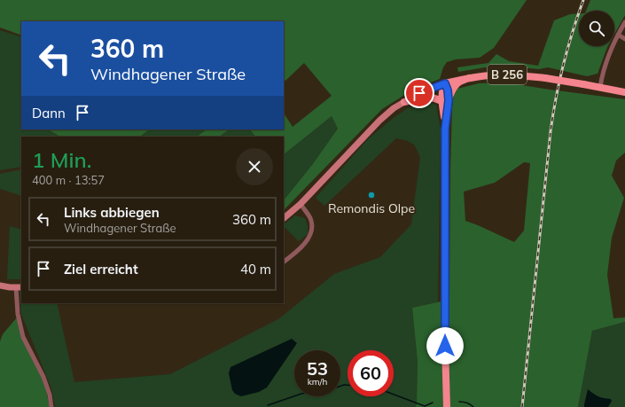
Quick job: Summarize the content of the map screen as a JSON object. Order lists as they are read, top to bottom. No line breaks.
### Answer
{"streets":{"main road":["B 256"]},"places":["Remondis Olpe"],"page":{"turn":["360 m","Windhagener Straße"],"then":"Dann","heading":["1 Min.","400 m · 13:57"],"list":[{"name":"Links abbiegen","note":"Windhagener Straße","value":"360 m"},{"name":"Ziel erreicht","value":"40 m"}],"speed":"53 km/h","limit":"60"}}
